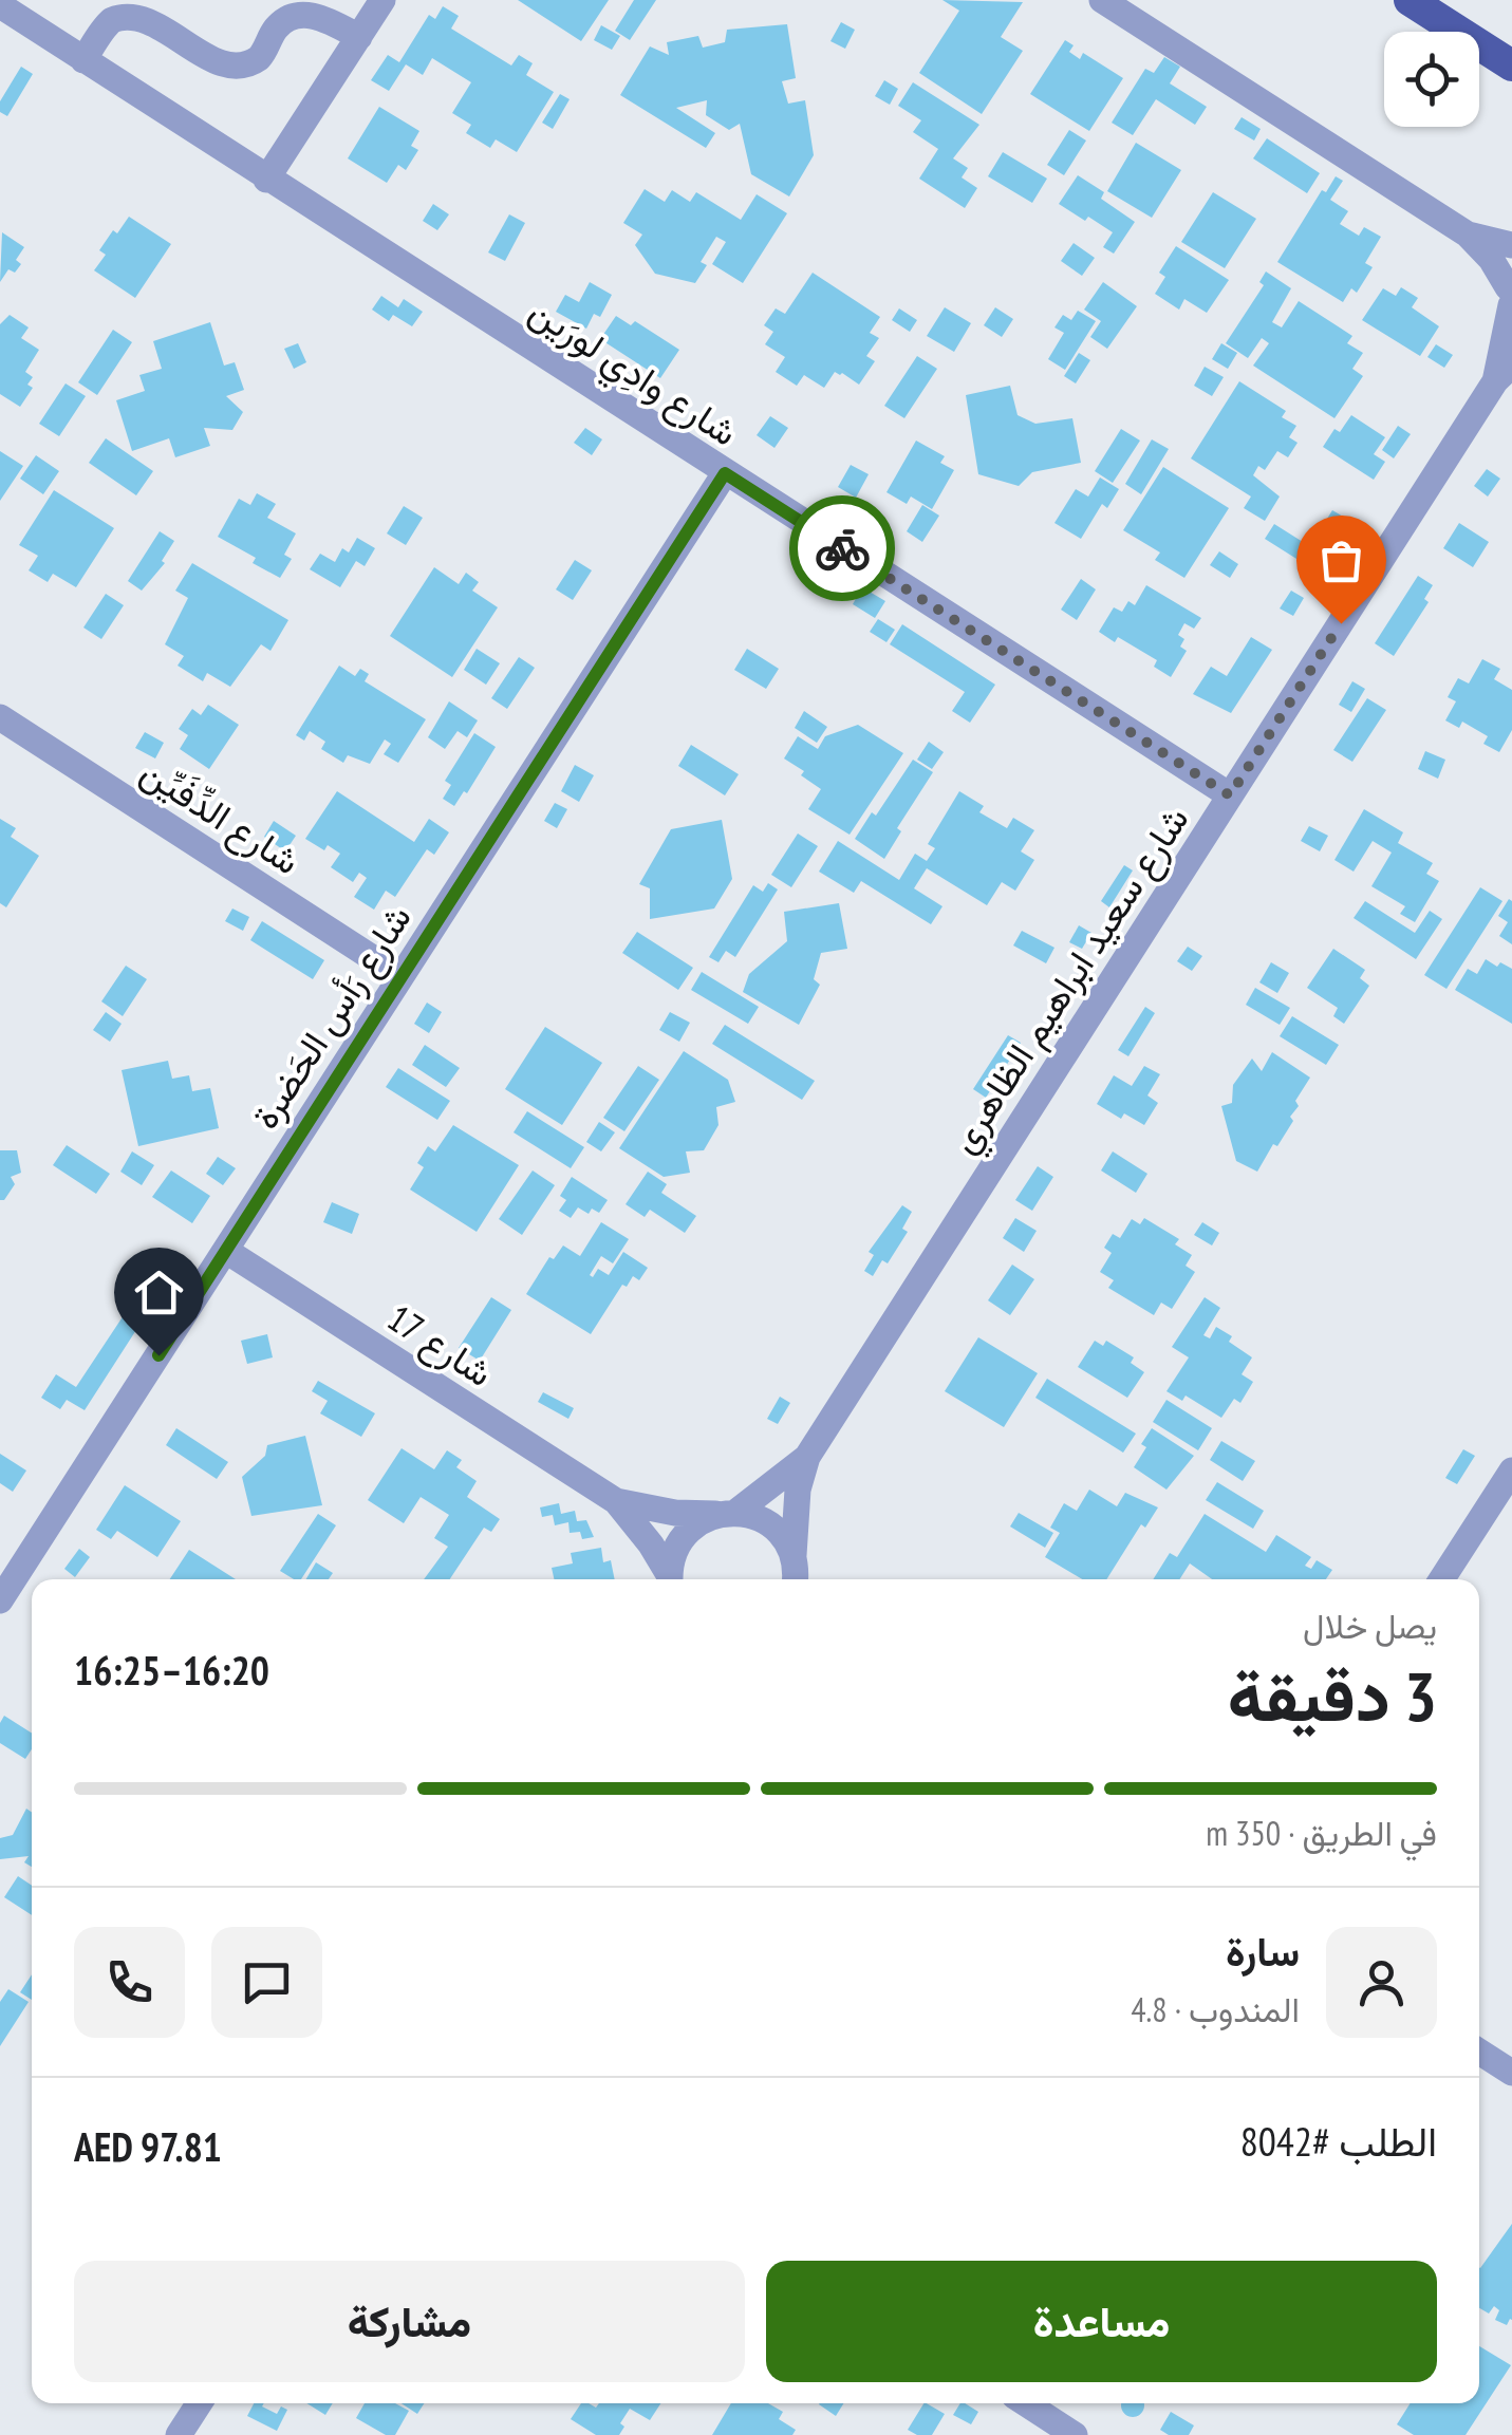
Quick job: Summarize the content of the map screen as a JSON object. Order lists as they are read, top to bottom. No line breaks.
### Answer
{"streets":{"street":["شارع وادِي لورَين","شارع الدِّفَيِّن","شارع سعيد ابراهيم الظاهري","شارع رَأس الحَضرة","شارع 17"]},"crossings":[["شارع وادِي لورَين","شارع سعيد ابراهيم الظاهري"],["شارع وادِي لورَين","شارع رَأس الحَضرة"],["شارع الدِّفَيِّن","شارع رَأس الحَضرة"],["شارع سعيد ابراهيم الظاهري","شارع 17"],["شارع رَأس الحَضرة","شارع 17"]],"page":{"heading":["3 دقيقة","يصل خلال","16:20–16:25"],"panel":["سارة","المندوب · 4.8","الطلب #8042","AED 97.81"],"bar":"في الطريق · 350 m","buttons":["مساعدة","مشاركة"]}}
